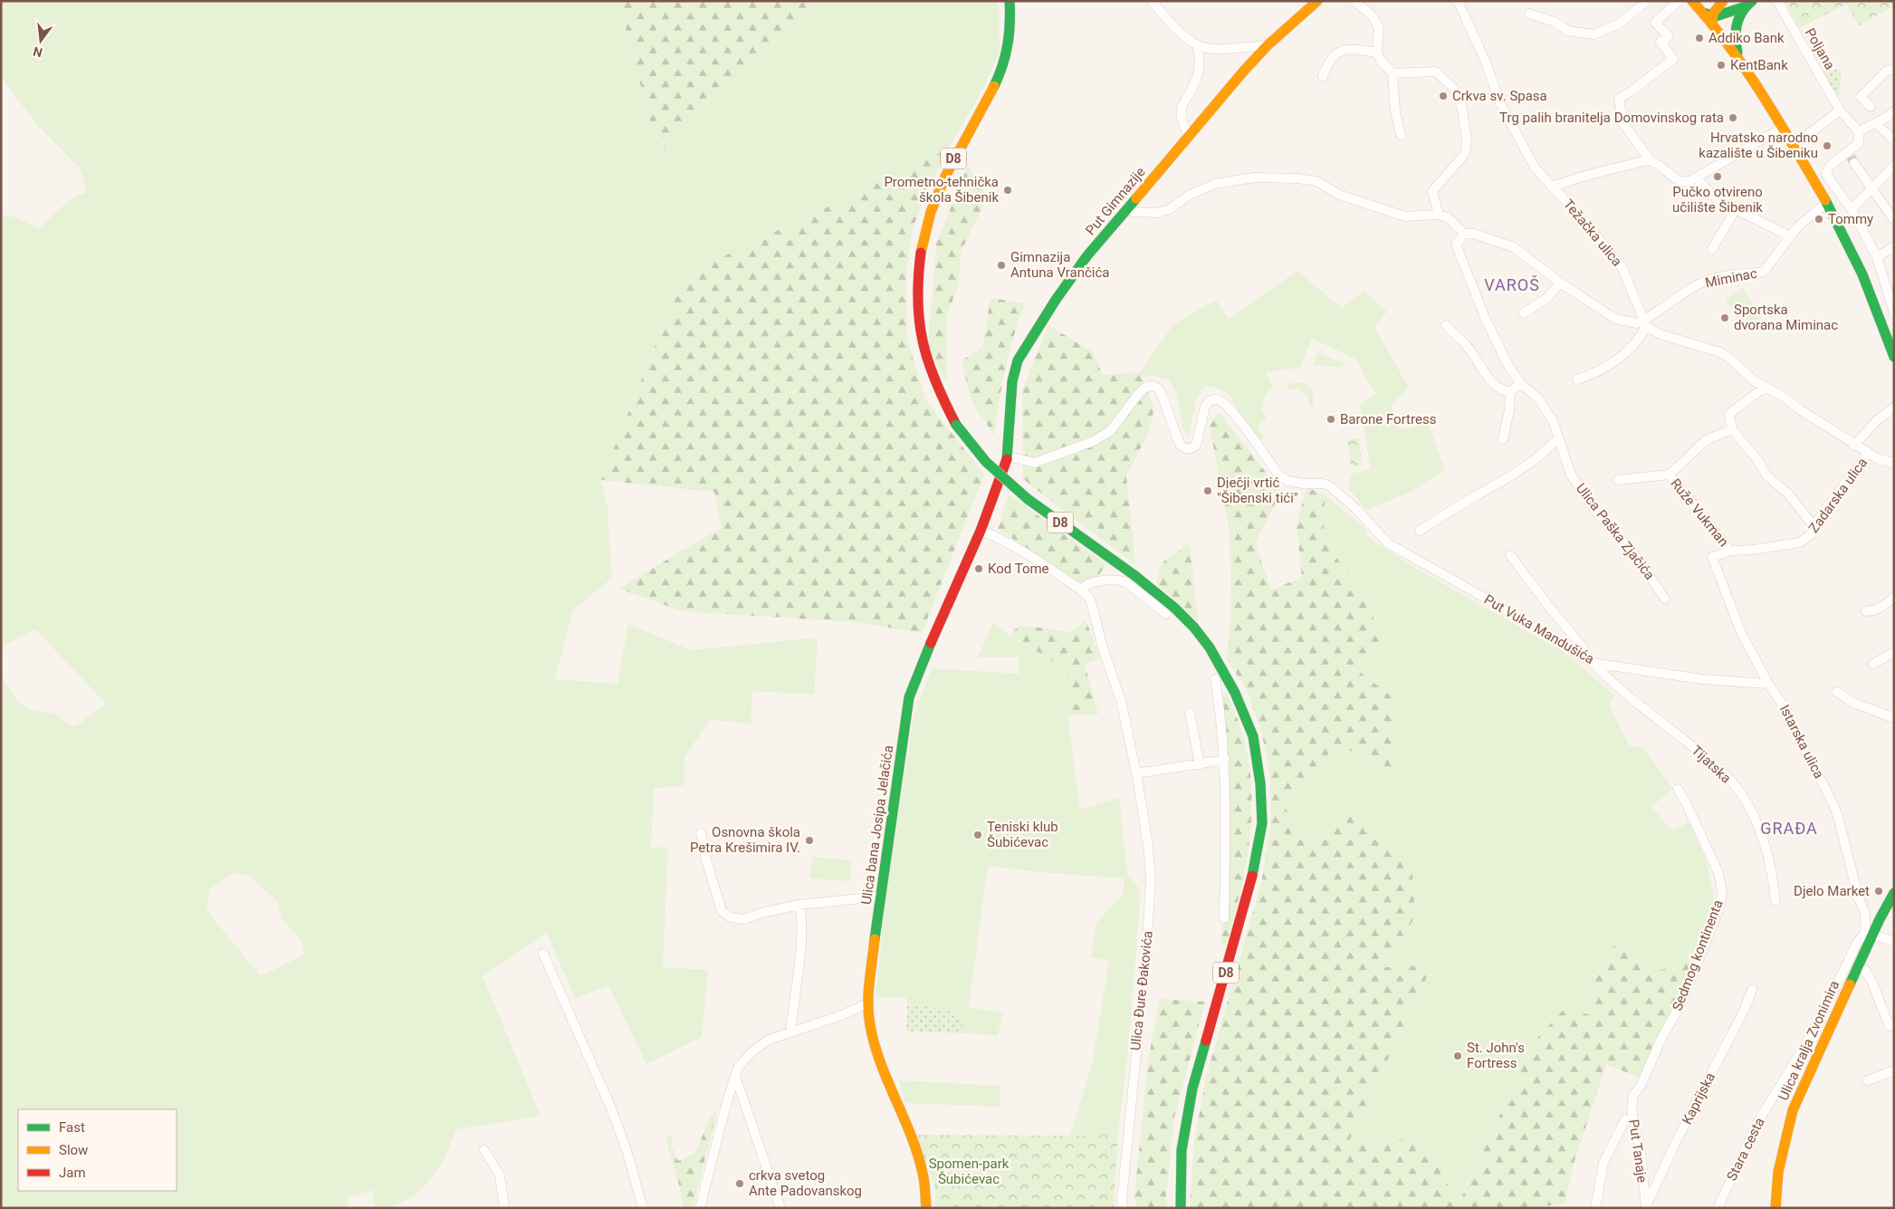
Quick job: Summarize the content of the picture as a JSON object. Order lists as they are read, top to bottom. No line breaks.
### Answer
{"streets":{"main road":["D8","Put Gimnazije","Ulica bana Josipa Jelačića","Ulica kralja Zvonimira"],"street":["Poljana","Težačka ulica","Miminac","Zadarska ulica","Ruže Vukman","Ulica Paška Zjačića","Put Vuka Mandušića","Istarska ulica","Tijatska","Sedmog kontinenta","Ulica Đure Đakovića","Kaprijska","Stara cesta","Put Tanaje"]},"crossings":[["Put Gimnazije","Put Vuka Mandušića"],["Put Gimnazije","Ulica bana Josipa Jelačića"],["Težačka ulica","Miminac"],["Zadarska ulica","Ruže Vukman"],["Zadarska ulica","Istarska ulica"],["Put Vuka Mandušića","Istarska ulica"],["Put Vuka Mandušića","Tijatska"],["Put Vuka Mandušića","Ulica bana Josipa Jelačića"],["Istarska ulica","Ulica kralja Zvonimira"],["Istarska ulica","Stara cesta"],["Ulica bana Josipa Jelačića","Ulica Đure Đakovića"],["Sedmog kontinenta","Put Tanaje"],["Ulica kralja Zvonimira","Stara cesta"],["Kaprijska","Put Tanaje"]],"districts":["VAROŠ","GRAĐA"],"parks":["Spomen-park Šubićevac"],"places":["Addiko Bank","KentBank","Crkva sv. Spasa","Trg palih branitelja Domovinskog rata","Hrvatsko narodno kazalište u Šibeniku","Pučko otvireno učilište Šibenik","Prometno-tehnička škola Šibenik","Tommy","Gimnazija Antuna Vrančića","Sportska dvorana Miminac","Barone Fortress","Dječji vrtić \"Šibenski tići\"","Kod Tome","Teniski klub Šubićevac","Osnovna škola Petra Krešimira IV.","Djelo Market","St. John's Fortress","crkva svetog Ante Padovanskog"],"legend":["Fast","Slow","Jam"],"north":"bottom"}
